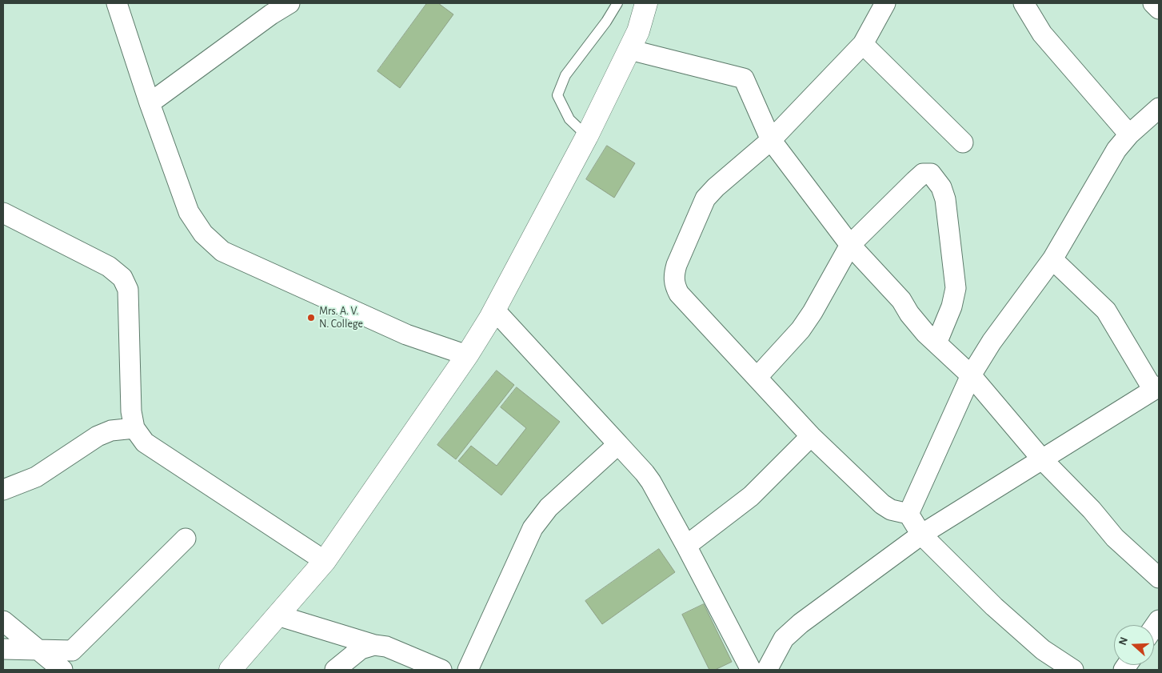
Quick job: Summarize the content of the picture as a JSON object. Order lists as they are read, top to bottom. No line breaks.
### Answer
{"places":["Mrs. A. V. N. College"],"north":"left"}
